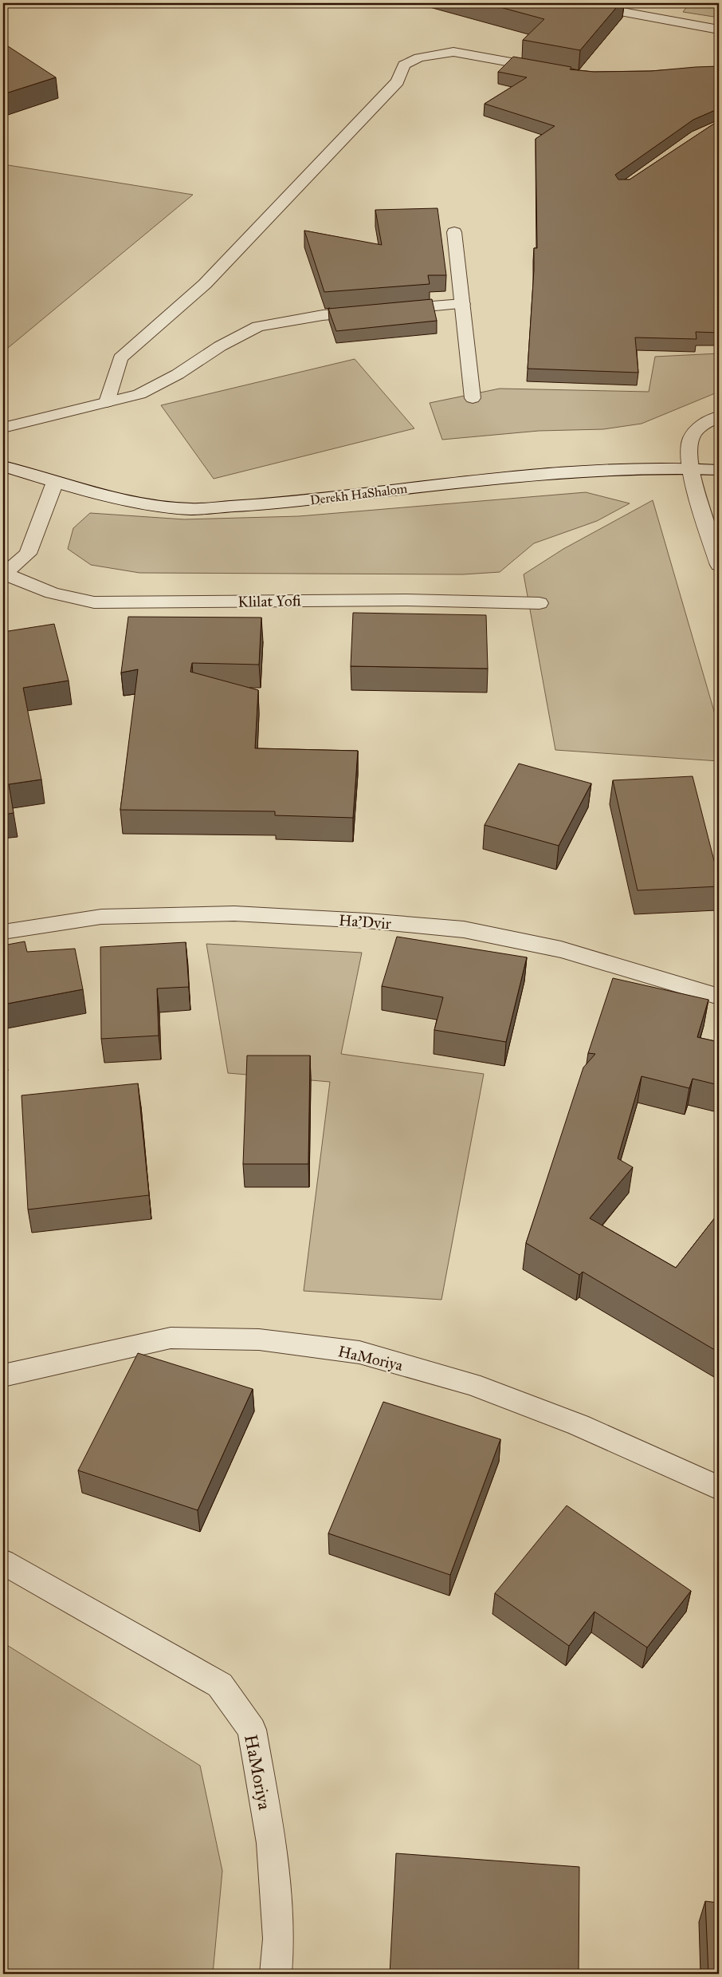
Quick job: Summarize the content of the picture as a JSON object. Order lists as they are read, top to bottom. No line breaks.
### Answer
{"streets":{"street":["Derekh HaShalom","Klilat Yofi","Ha'Dvir","HaMoriya"]},"crossings":[["Derekh HaShalom","Klilat Yofi"]]}
